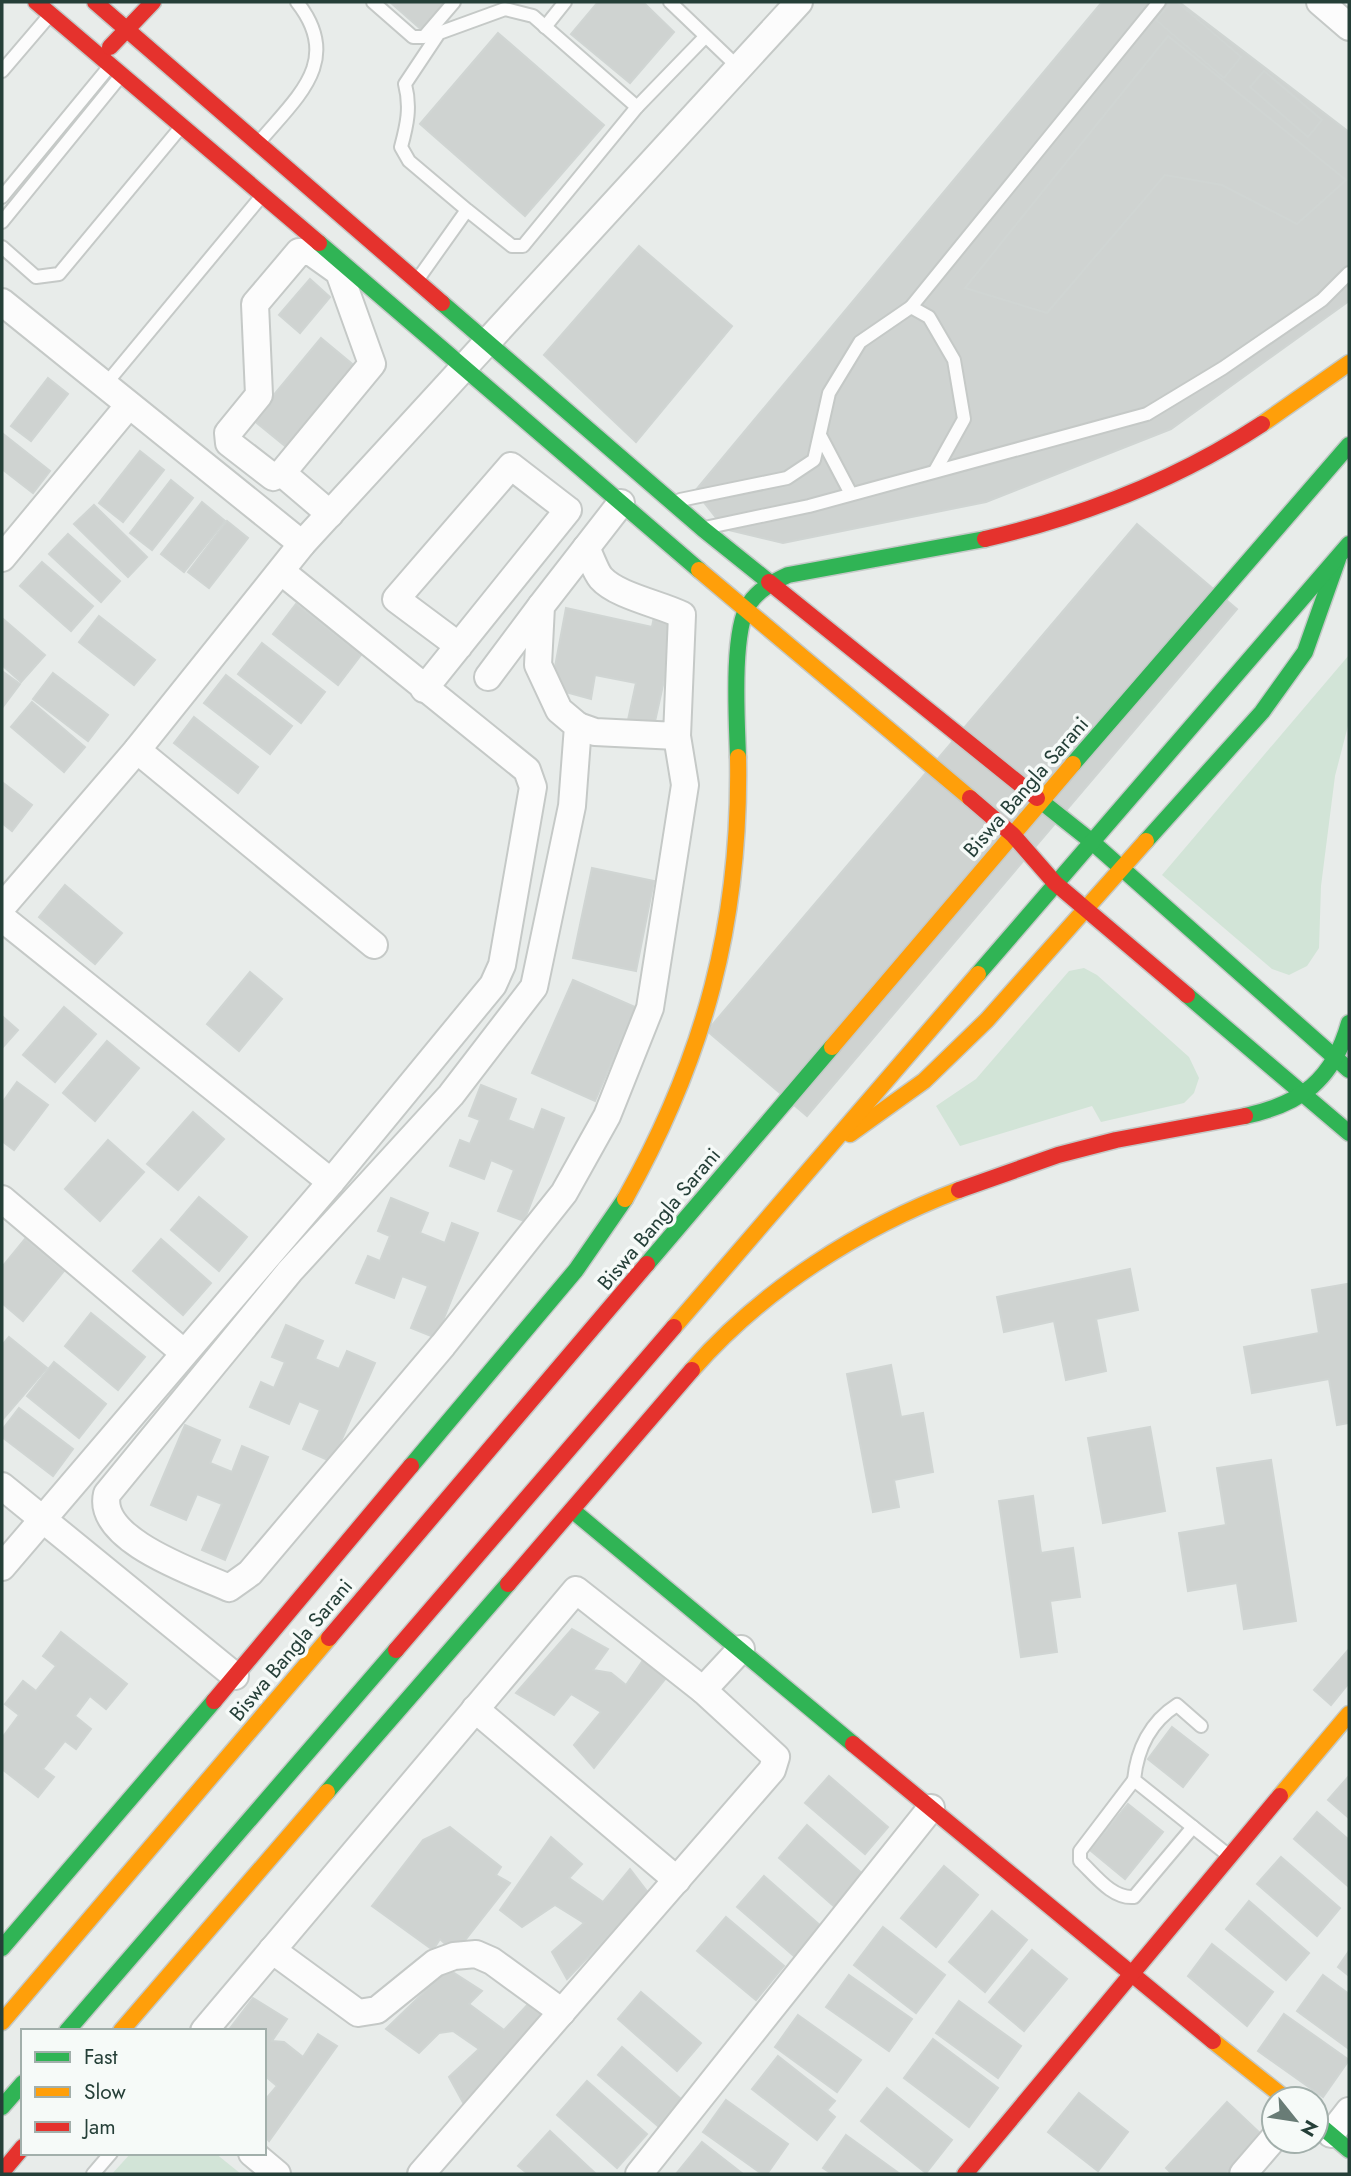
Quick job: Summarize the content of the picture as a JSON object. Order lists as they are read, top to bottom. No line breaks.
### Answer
{"streets":{"street":["Biswa Bangla Sarani"]},"legend":["Fast","Slow","Jam"],"north":"bottom right"}
